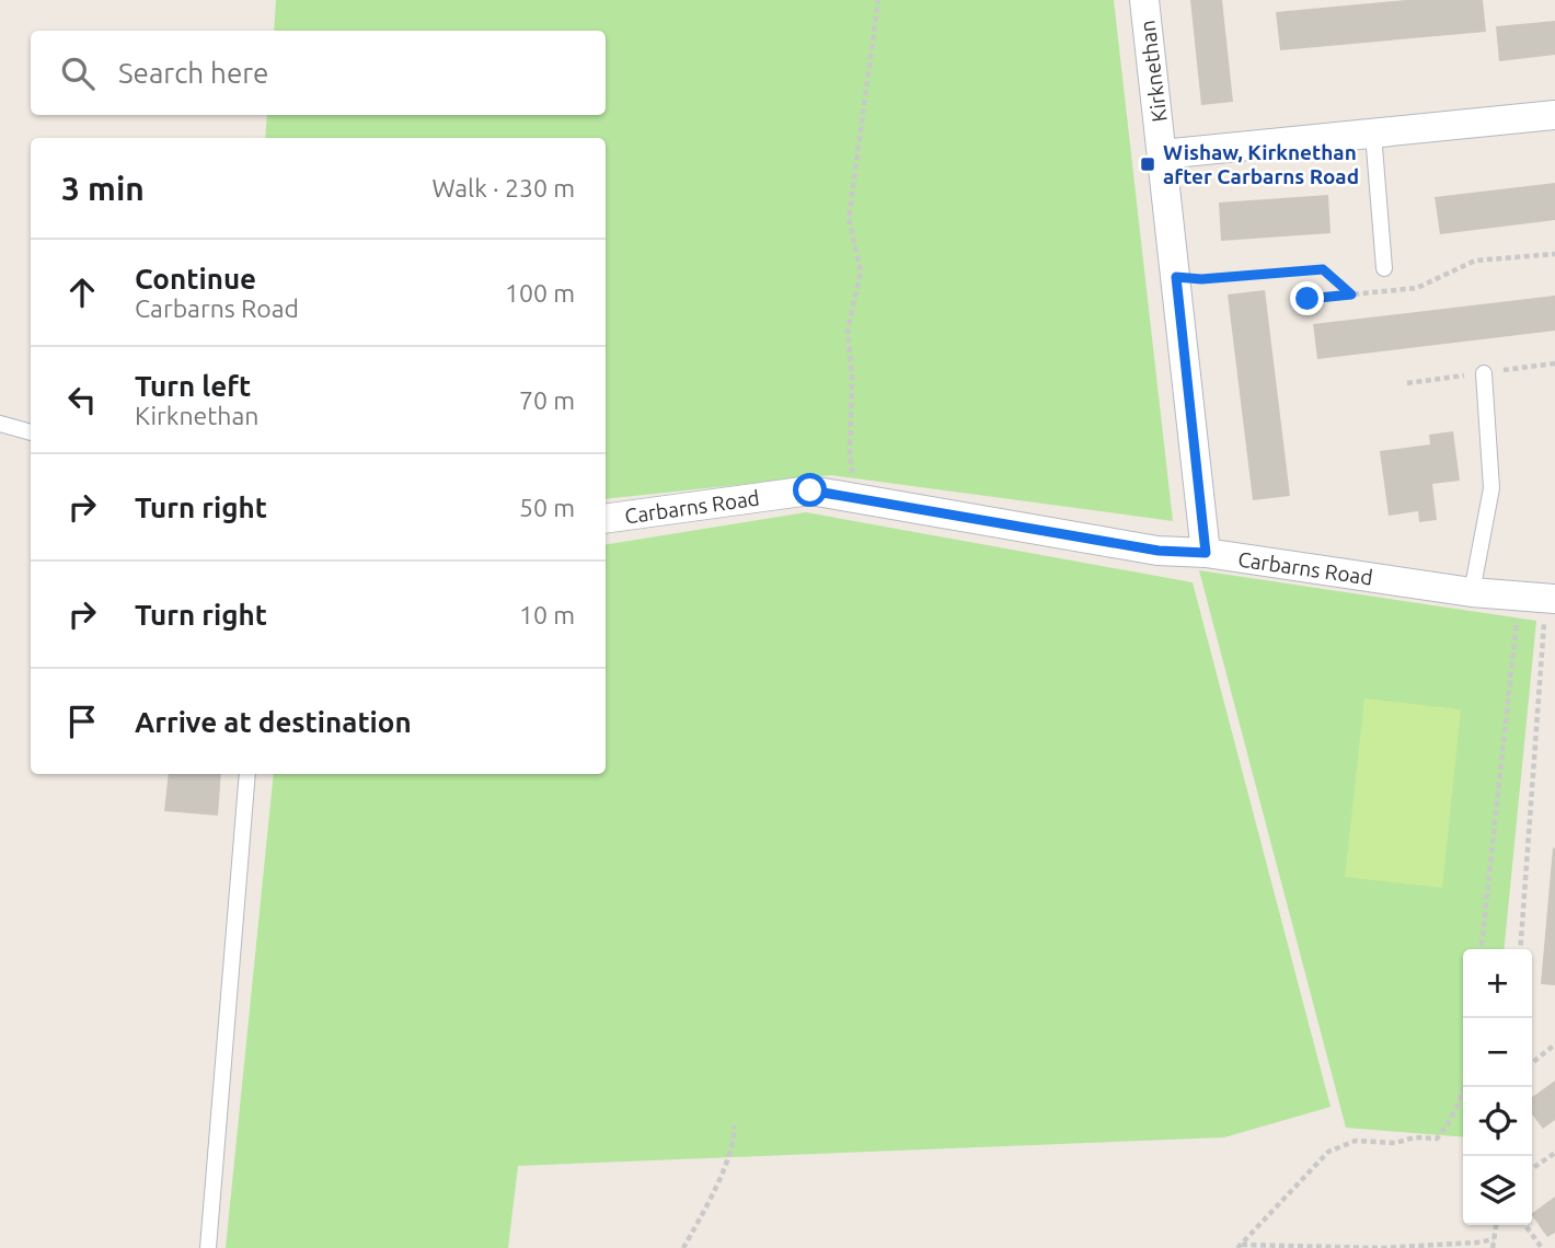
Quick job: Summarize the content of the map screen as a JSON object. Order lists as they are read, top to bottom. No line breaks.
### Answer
{"streets":{"street":["Kirknethan","Carbarns Road"]},"crossings":[["Kirknethan","Carbarns Road"]],"places":{"transit":["Wishaw, Kirknethan after Carbarns Road"]},"page":{"search":"Search here","heading":["3 min","Walk · 230 m"],"list":[["Continue","Carbarns Road","100 m"],["Turn left","Kirknethan","70 m"],["Turn right","50 m"],["Turn right","10 m"],"Arrive at destination"],"map_buttons":["+","−"]}}
